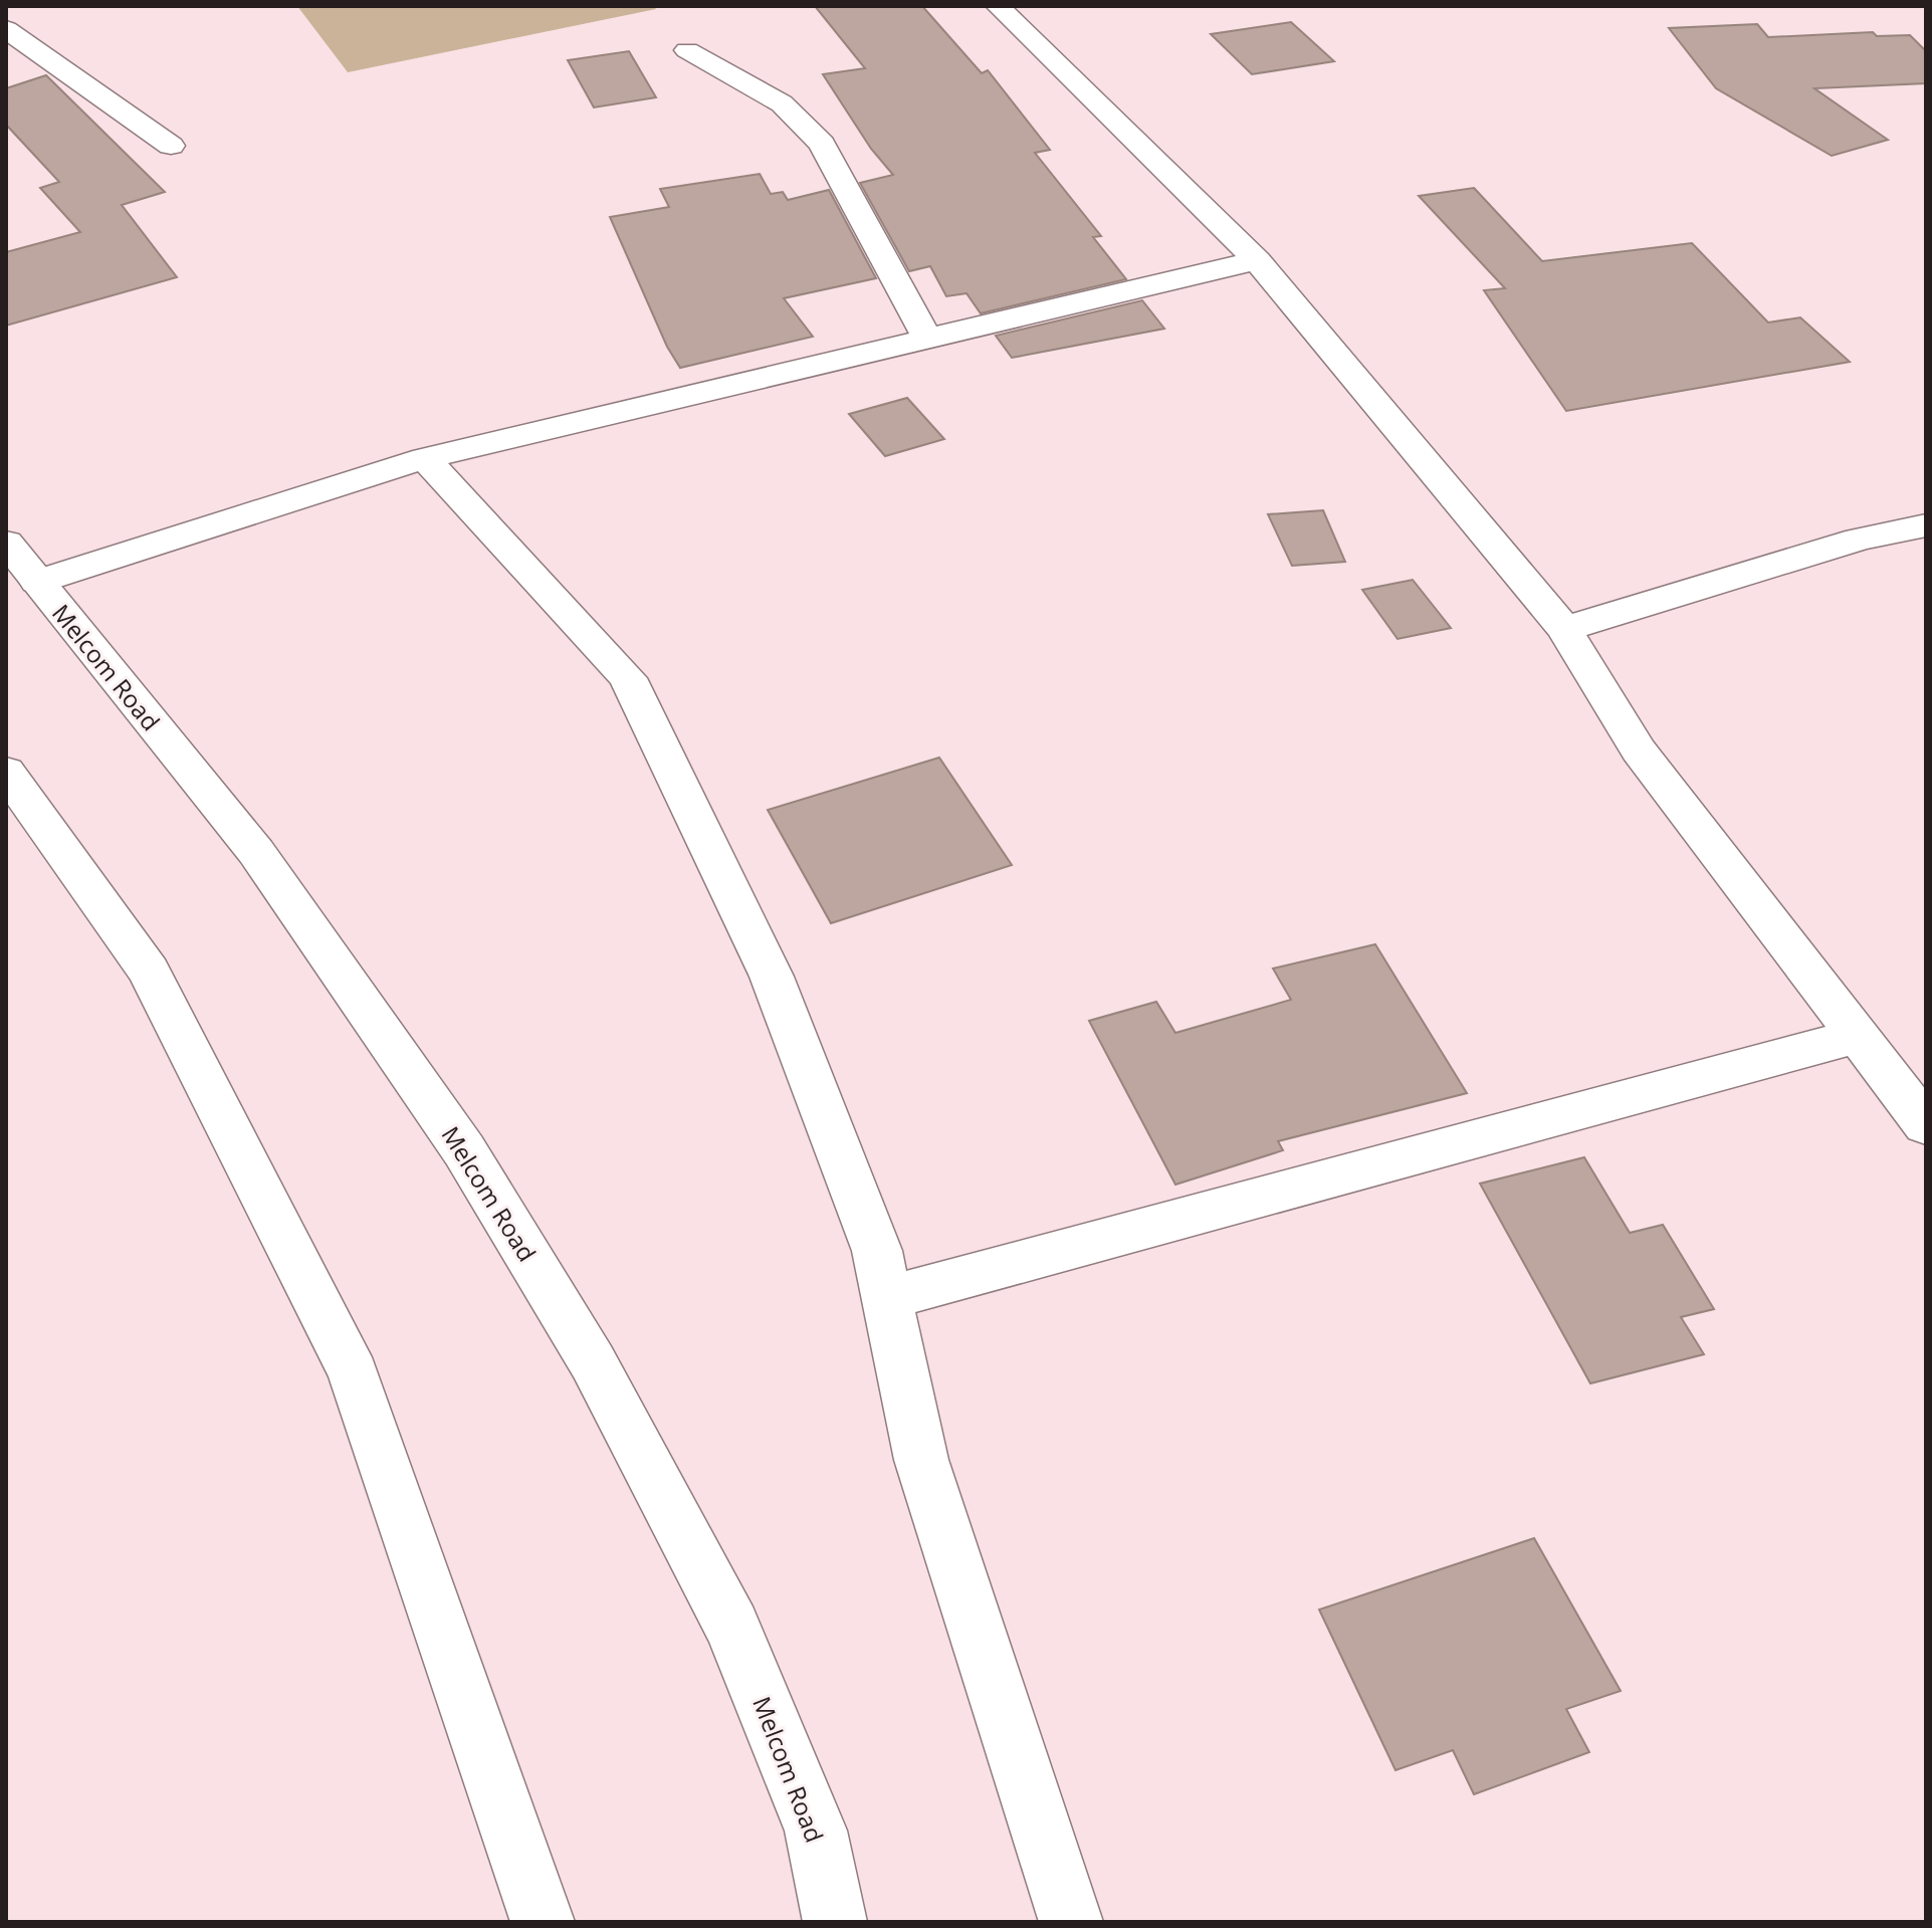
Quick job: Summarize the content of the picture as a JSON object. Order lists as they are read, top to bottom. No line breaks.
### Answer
{"streets":{"street":["Melcom Road"]}}
